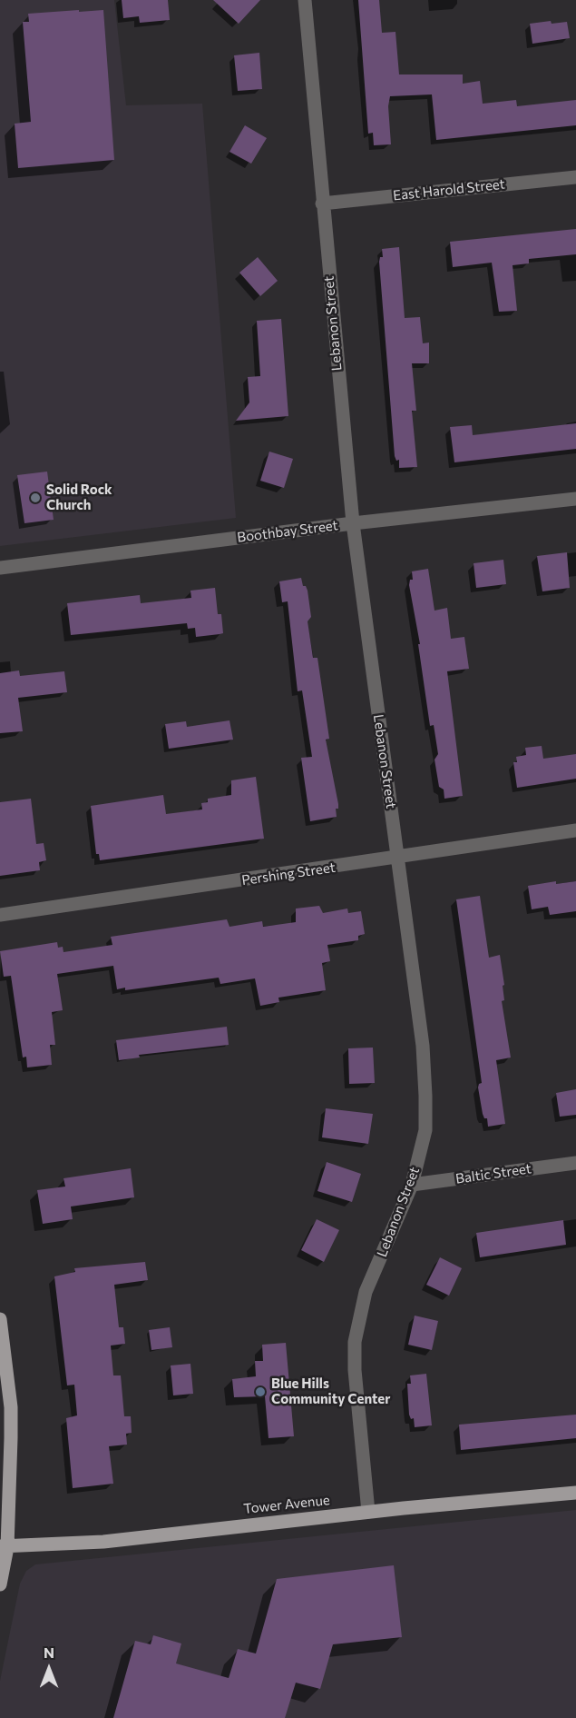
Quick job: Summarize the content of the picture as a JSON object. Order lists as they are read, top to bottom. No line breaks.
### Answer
{"streets":{"main road":["Tower Avenue"],"street":["East Harold Street","Lebanon Street","Boothbay Street","Pershing Street","Baltic Street"]},"crossings":[["East Harold Street","Lebanon Street"],["Lebanon Street","Boothbay Street"],["Lebanon Street","Pershing Street"],["Lebanon Street","Baltic Street"],["Lebanon Street","Tower Avenue"]],"places":["Solid Rock Church","Blue Hills Community Center"],"north":"top"}
